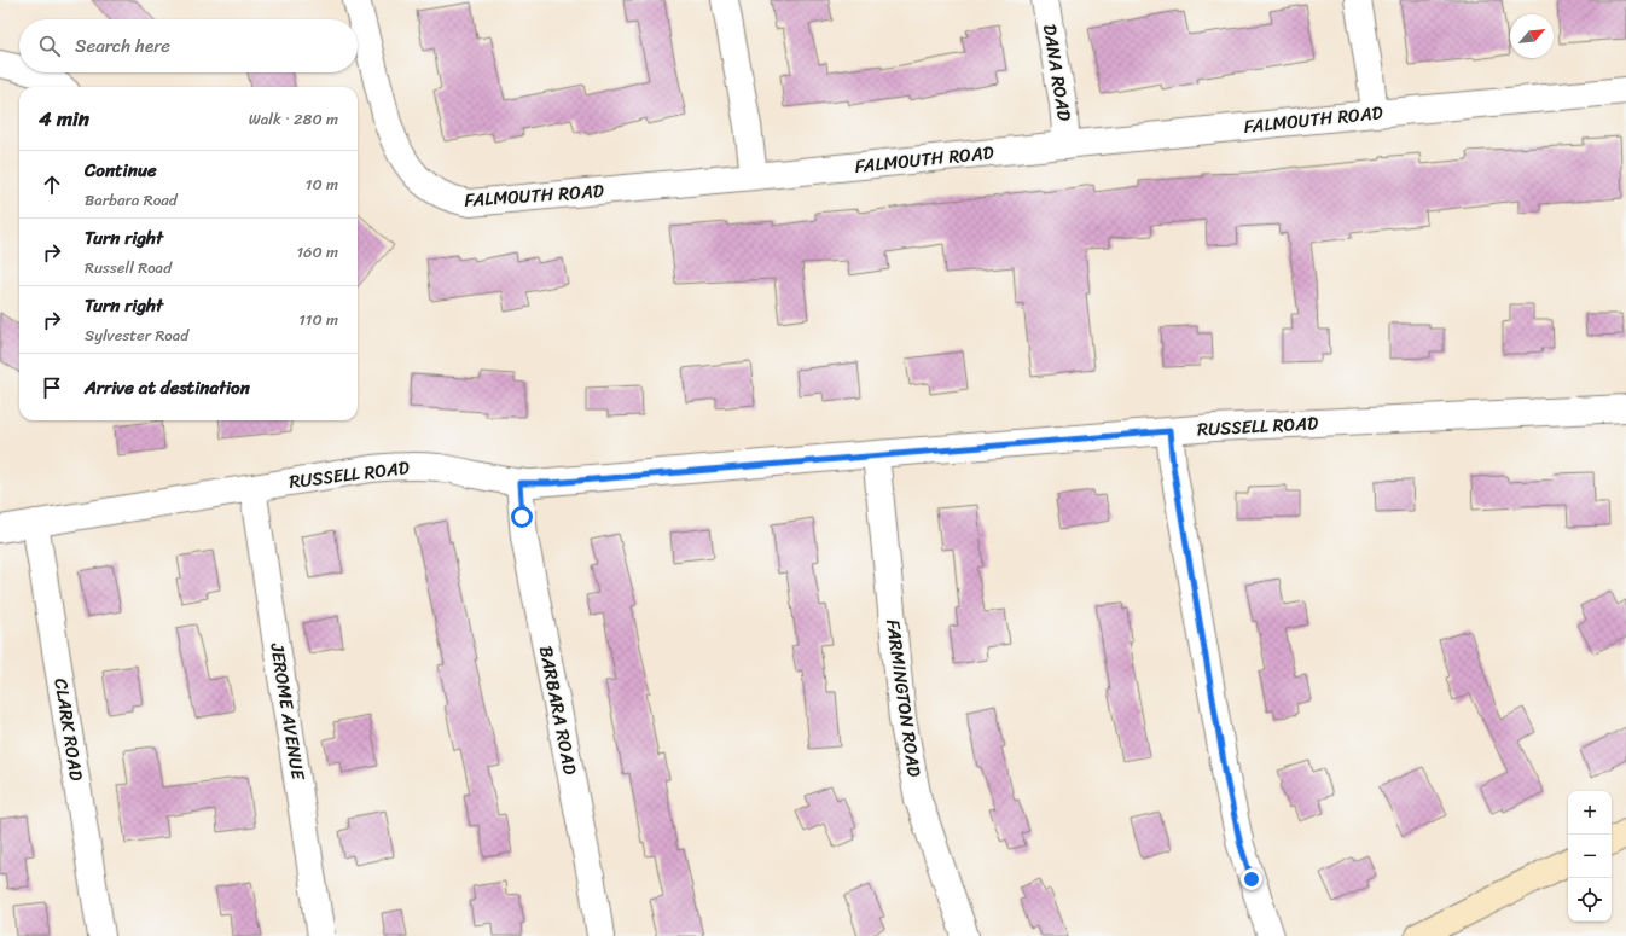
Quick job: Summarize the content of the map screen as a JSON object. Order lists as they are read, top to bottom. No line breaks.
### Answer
{"streets":{"street":["DANA ROAD","FALMOUTH ROAD","RUSSELL ROAD","FARMINGTON ROAD","BARBARA ROAD","JEROME AVENUE","CLARK ROAD"]},"crossings":[["DANA ROAD","FALMOUTH ROAD"],["RUSSELL ROAD","FARMINGTON ROAD"],["RUSSELL ROAD","BARBARA ROAD"],["RUSSELL ROAD","JEROME AVENUE"],["RUSSELL ROAD","CLARK ROAD"]],"north":"top right","page":{"search":"Search here","heading":["4 min","Walk · 280 m"],"list":[["Continue","Barbara Road","10 m"],["Turn right","Russell Road","160 m"],["Turn right","Sylvester Road","110 m"],"Arrive at destination"],"map_buttons":["+","−"]}}
